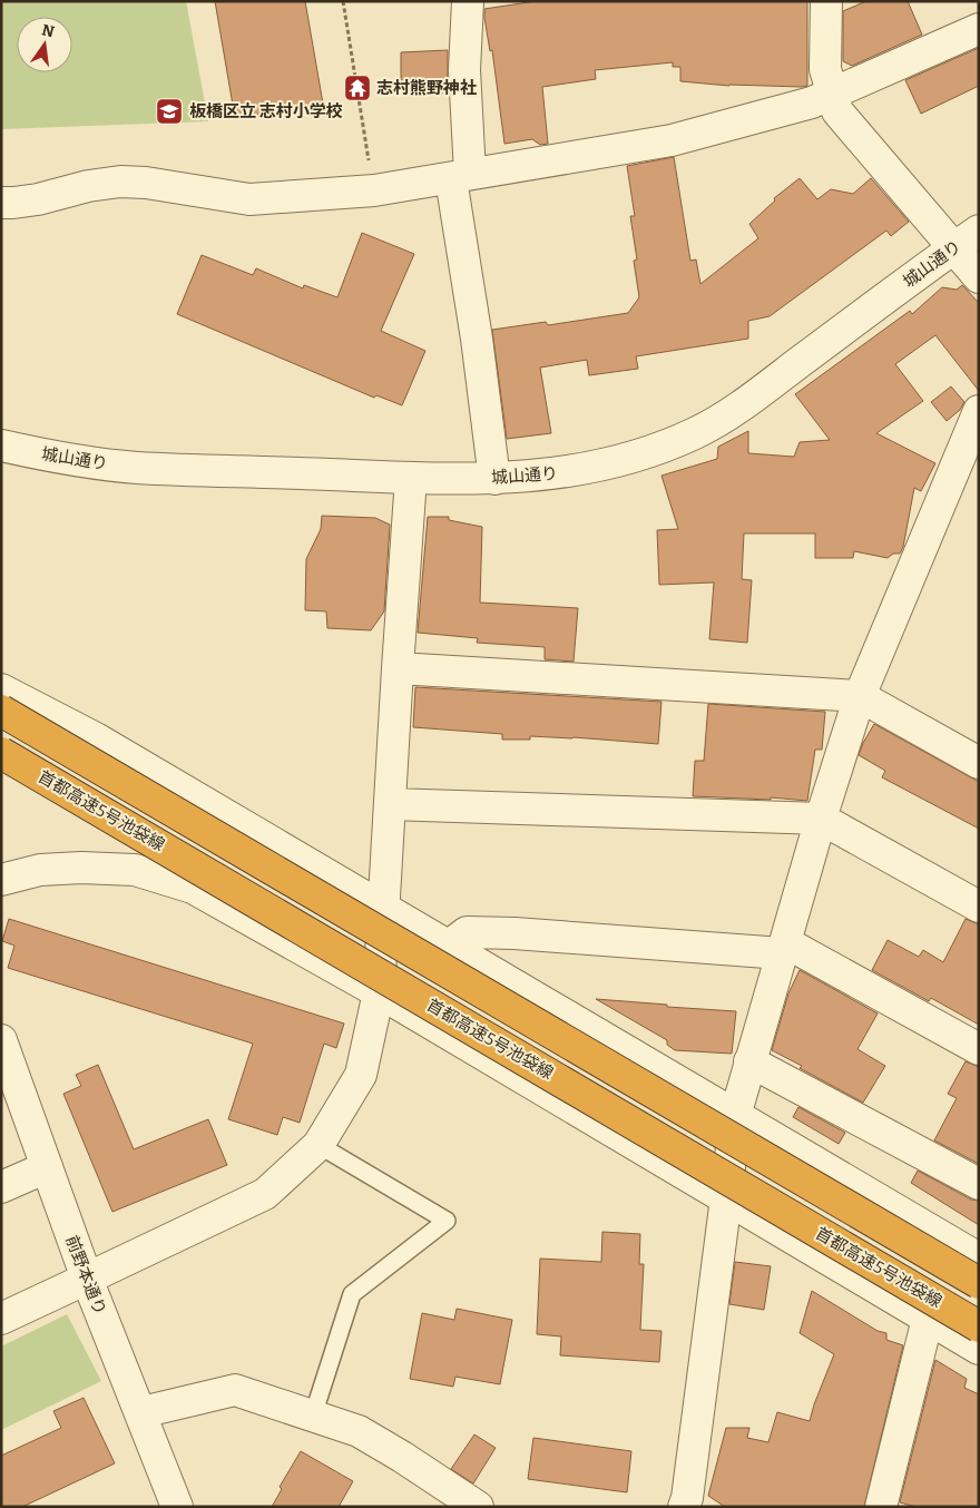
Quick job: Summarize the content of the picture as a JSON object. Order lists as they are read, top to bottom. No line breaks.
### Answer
{"streets":{"highway":["首都高速5号池袋線"],"street":["城山通り","前野本通り"]},"places":{"temple":["志村熊野神社"],"school or university":["板橋区立 志村小学校"]},"north":"top"}
